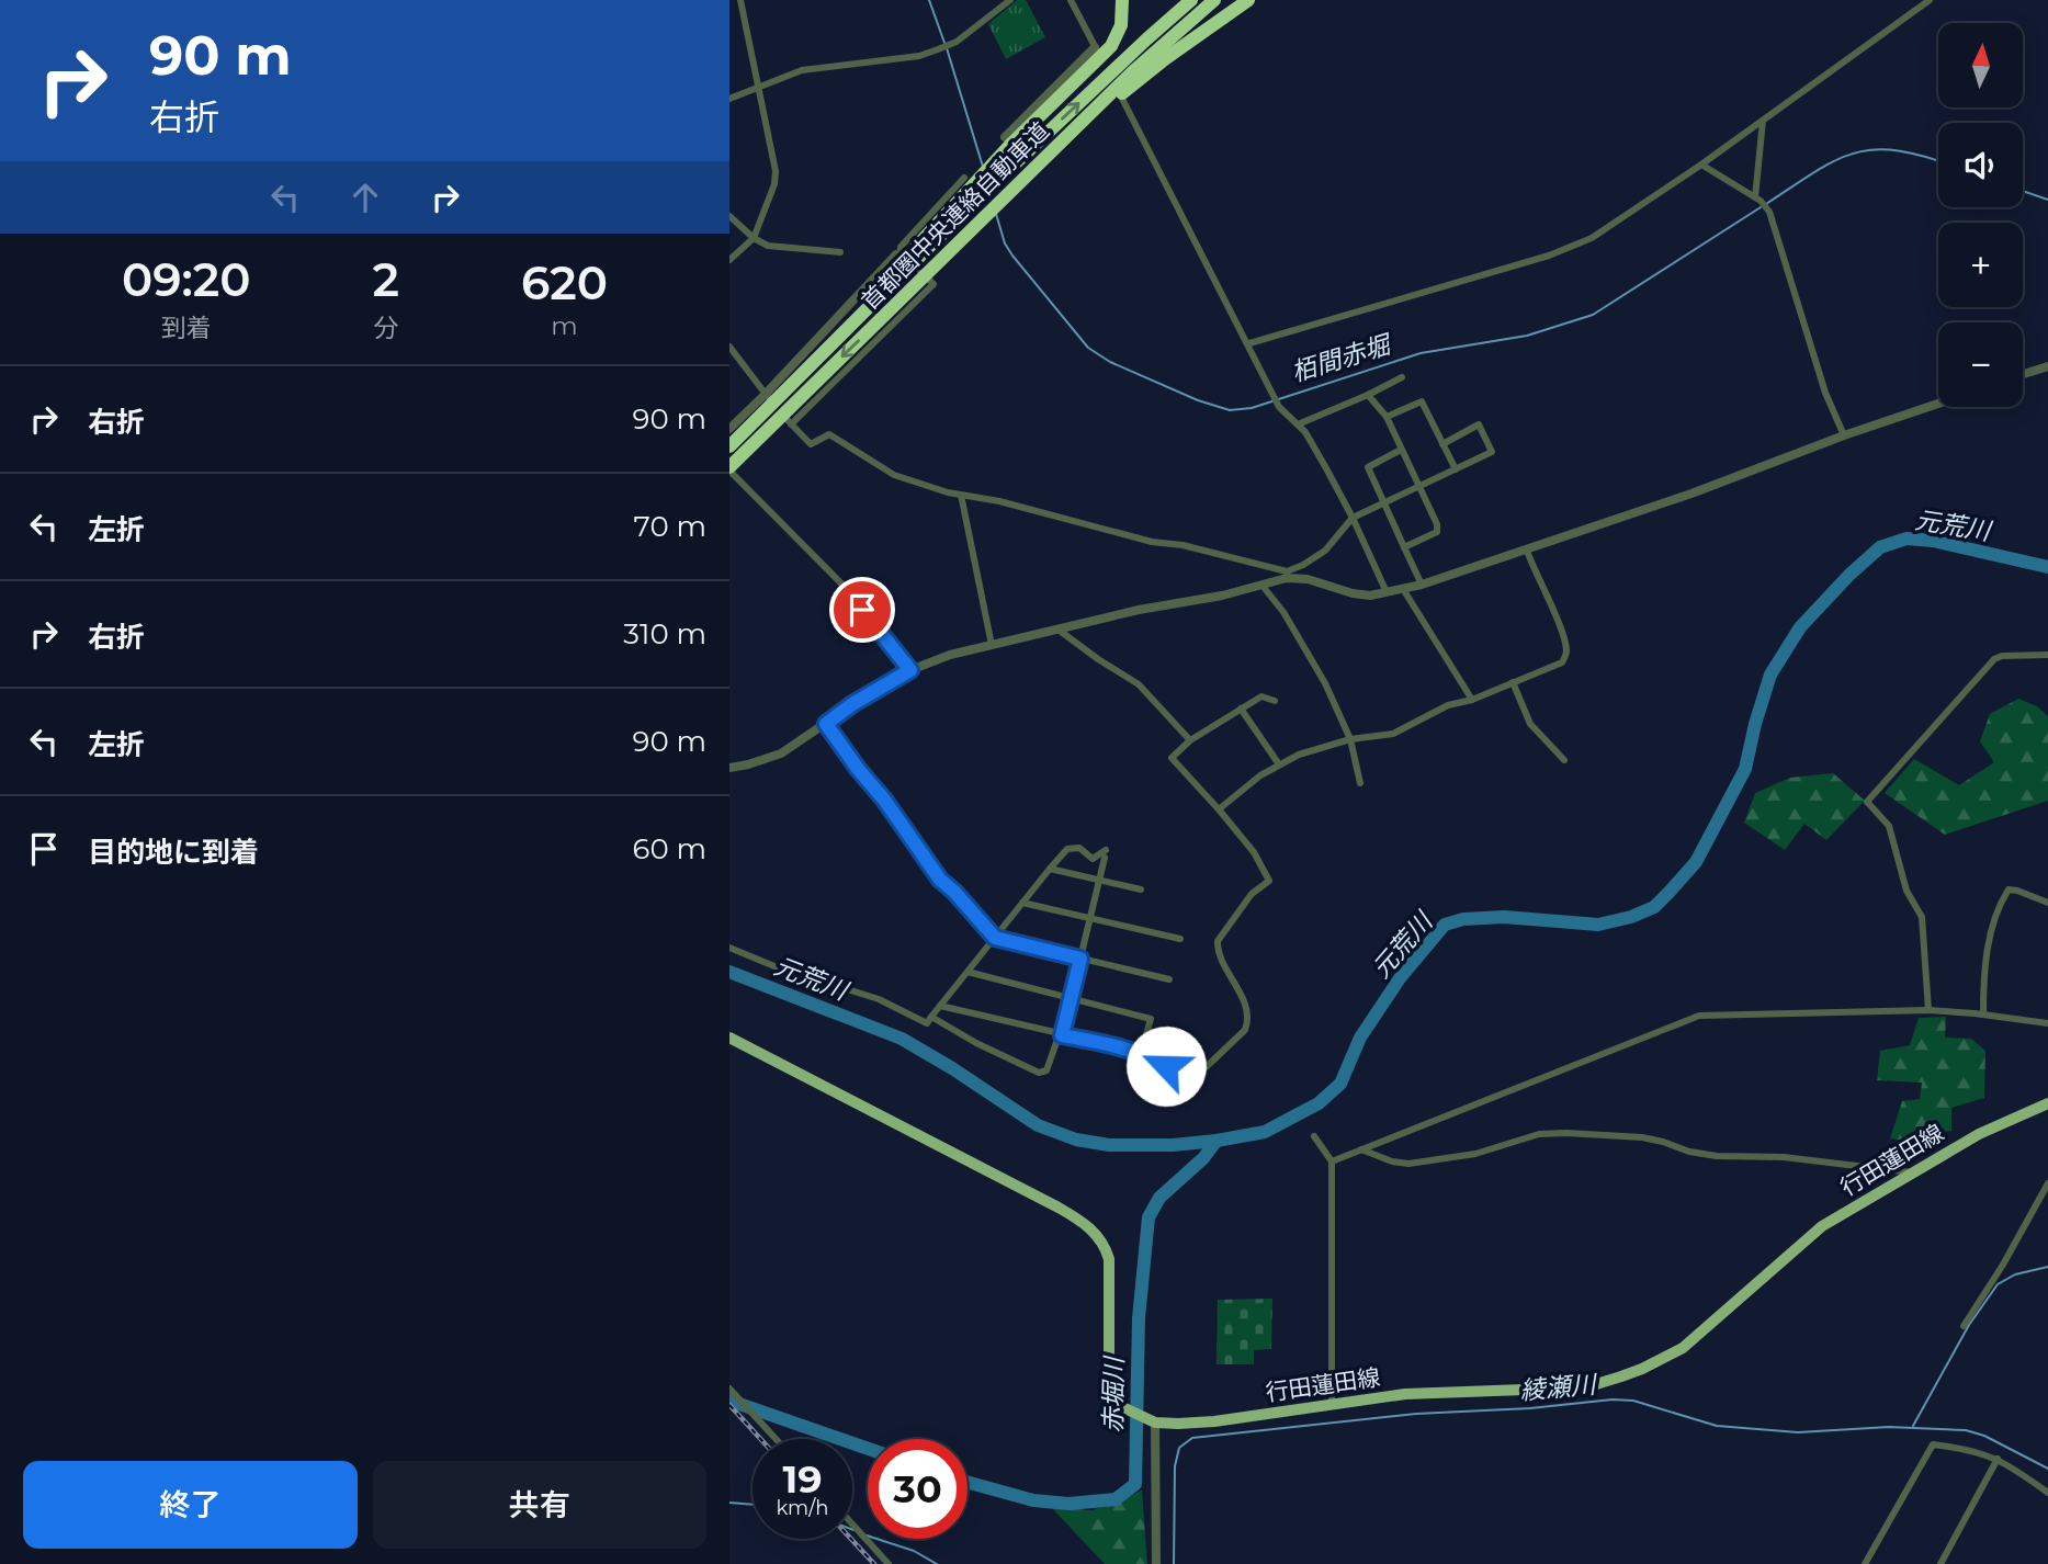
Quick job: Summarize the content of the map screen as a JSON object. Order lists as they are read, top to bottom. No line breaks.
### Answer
{"streets":{"highway":["首都圏中央連絡自動車道"],"main road":["行田蓮田線"]},"water":["栢間赤堀","元荒川","綾瀬川","赤堀川"],"north":"top","page":{"turn":["90 m","右折"],"map_buttons":["+","−"],"eta":["09:20","到着","2","分","620","m"],"list":[{"name":"右折","value":"90 m"},{"name":"左折","value":"70 m"},{"name":"右折","value":"310 m"},{"name":"左折","value":"90 m"},{"name":"目的地に到着","value":"60 m"}],"speed":"19 km/h","limit":"30","buttons":["終了","共有"]}}
